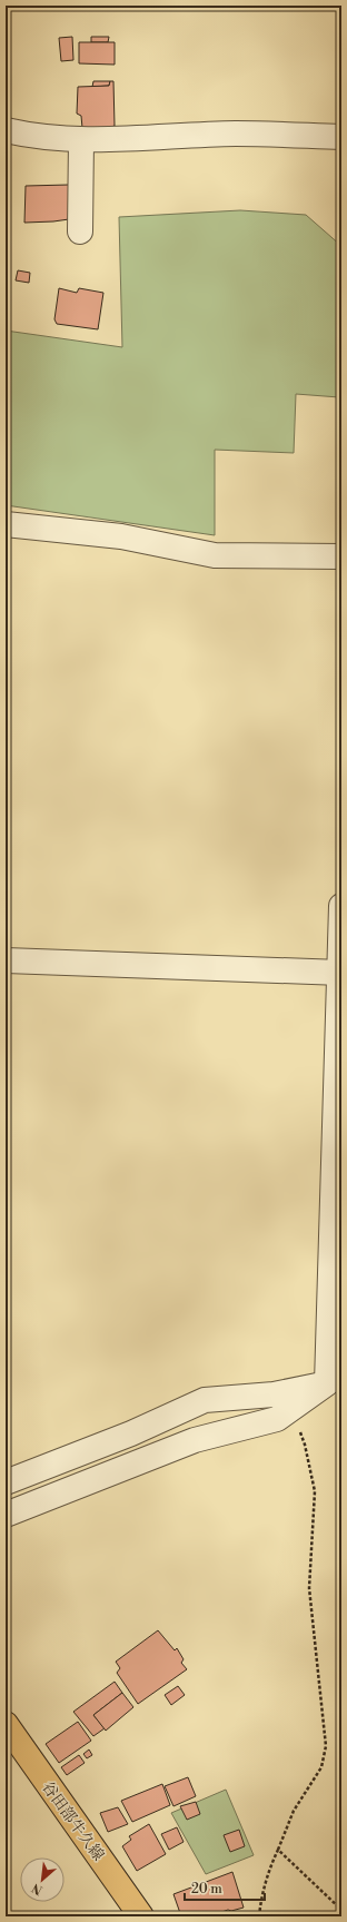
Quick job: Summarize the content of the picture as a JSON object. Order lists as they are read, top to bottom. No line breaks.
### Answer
{"streets":{"main road":["谷田部牛久線"]},"scale_bar":"20 m","north":"bottom left"}
